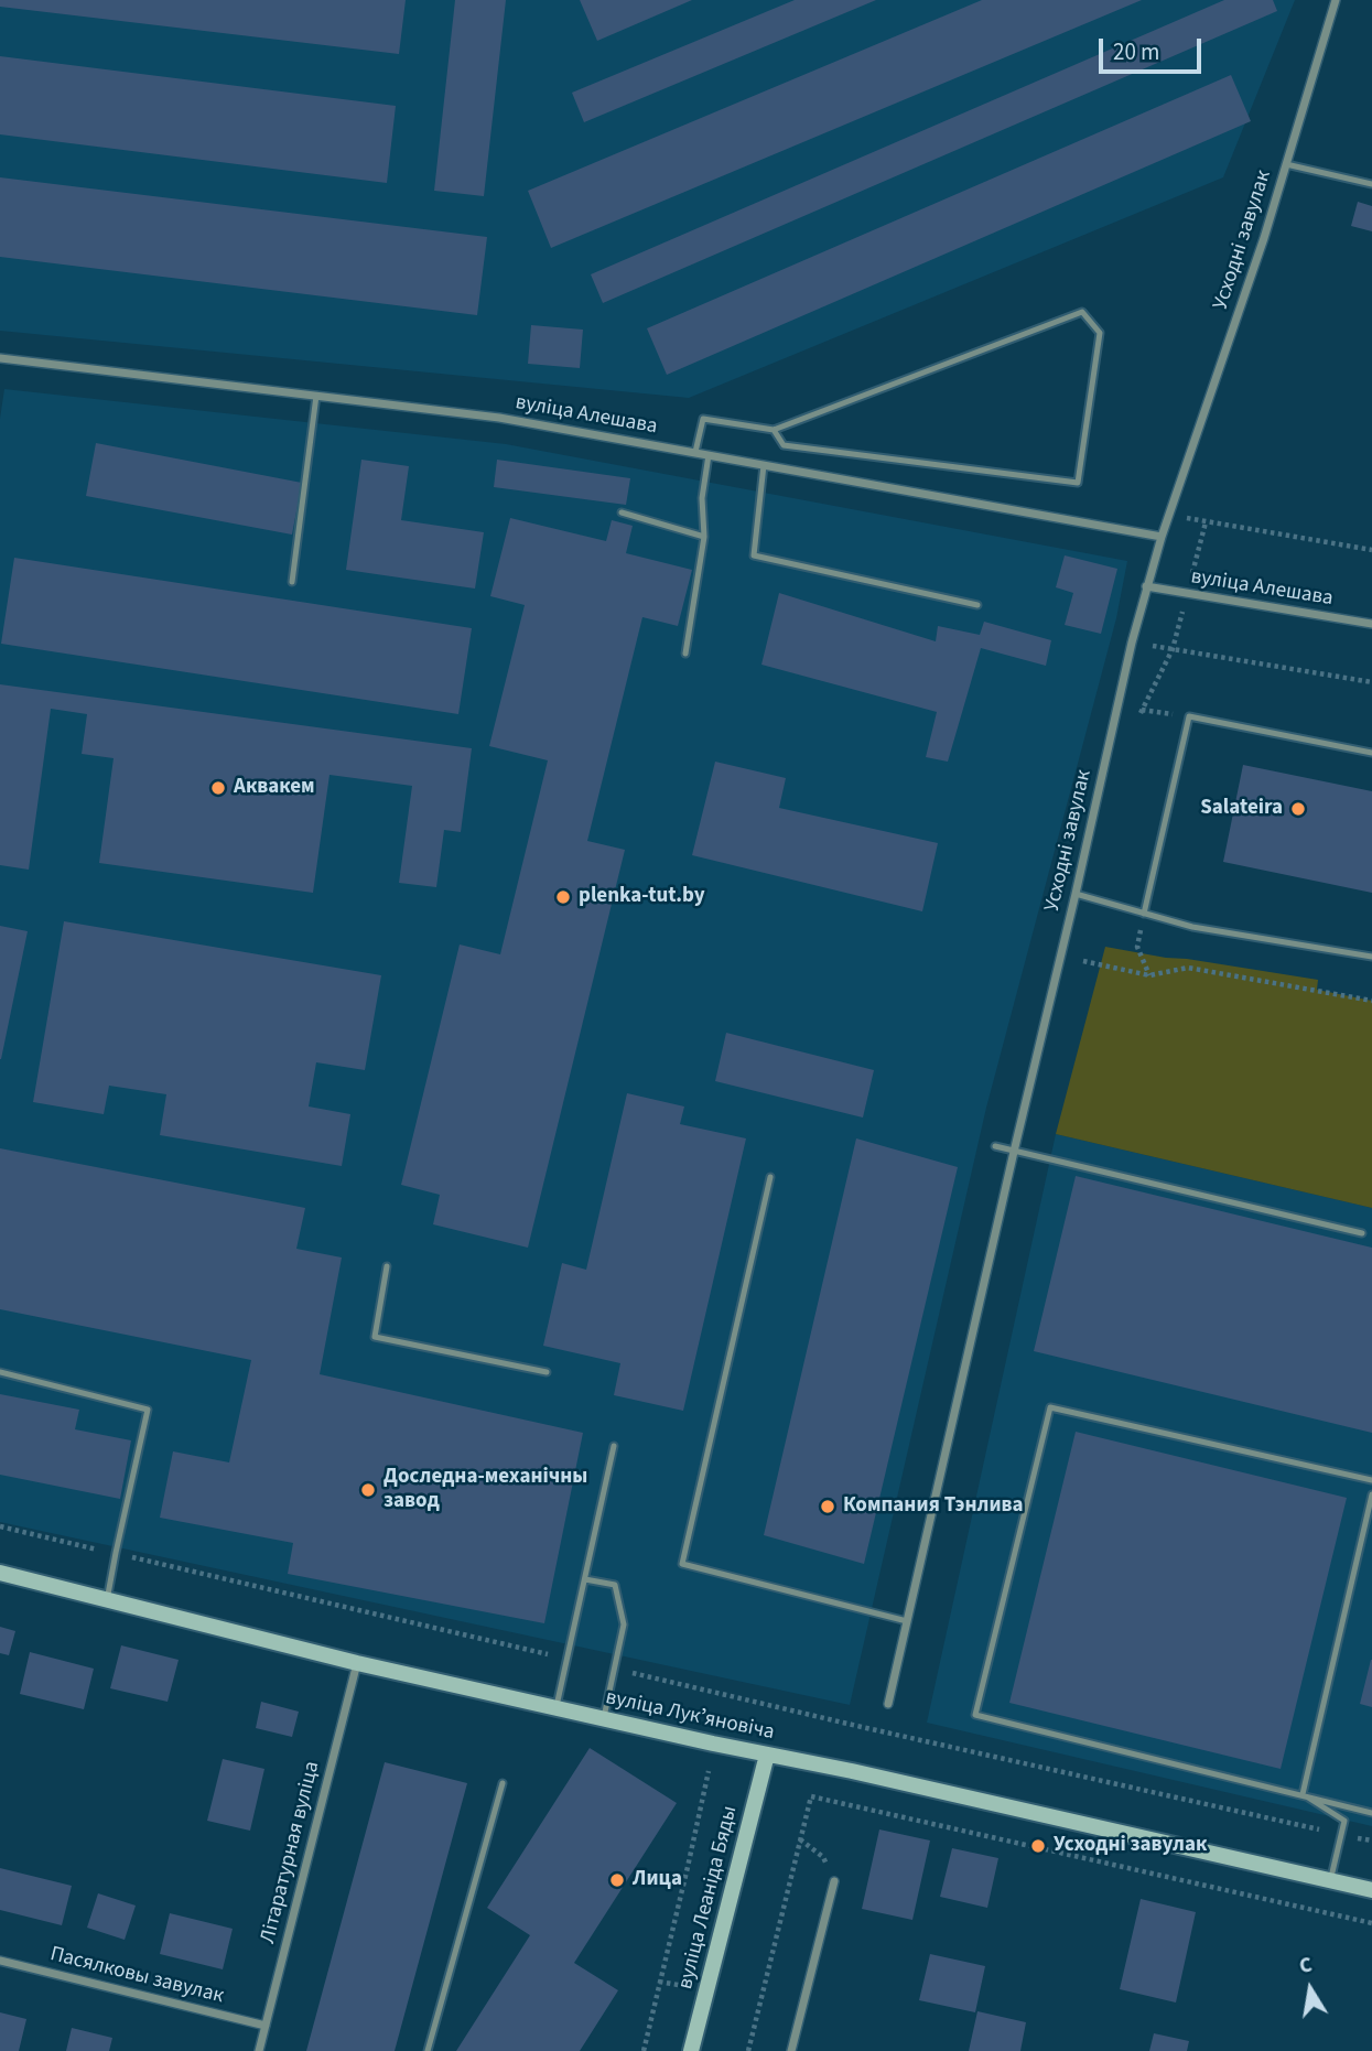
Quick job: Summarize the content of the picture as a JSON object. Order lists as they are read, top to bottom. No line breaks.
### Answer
{"streets":{"main road":["вуліца Лукʼяновіча","вуліца Леаніда Бяды"],"street":["Усходні завулак","вуліца Алешава","Літаратурная вуліца","Пасялковы завулак"]},"crossings":[["Усходні завулак","вуліца Алешава"],["вуліца Лукʼяновіча","Літаратурная вуліца"],["вуліца Лукʼяновіча","вуліца Леаніда Бяды"],["Літаратурная вуліца","Пасялковы завулак"]],"places":["Аквакем","Salateira","plenka-tut.by","Доследна-механічны завод","Компания Тэнлива","Усходні завулак","Лица"],"scale_bar":"20 m","north":"top"}
